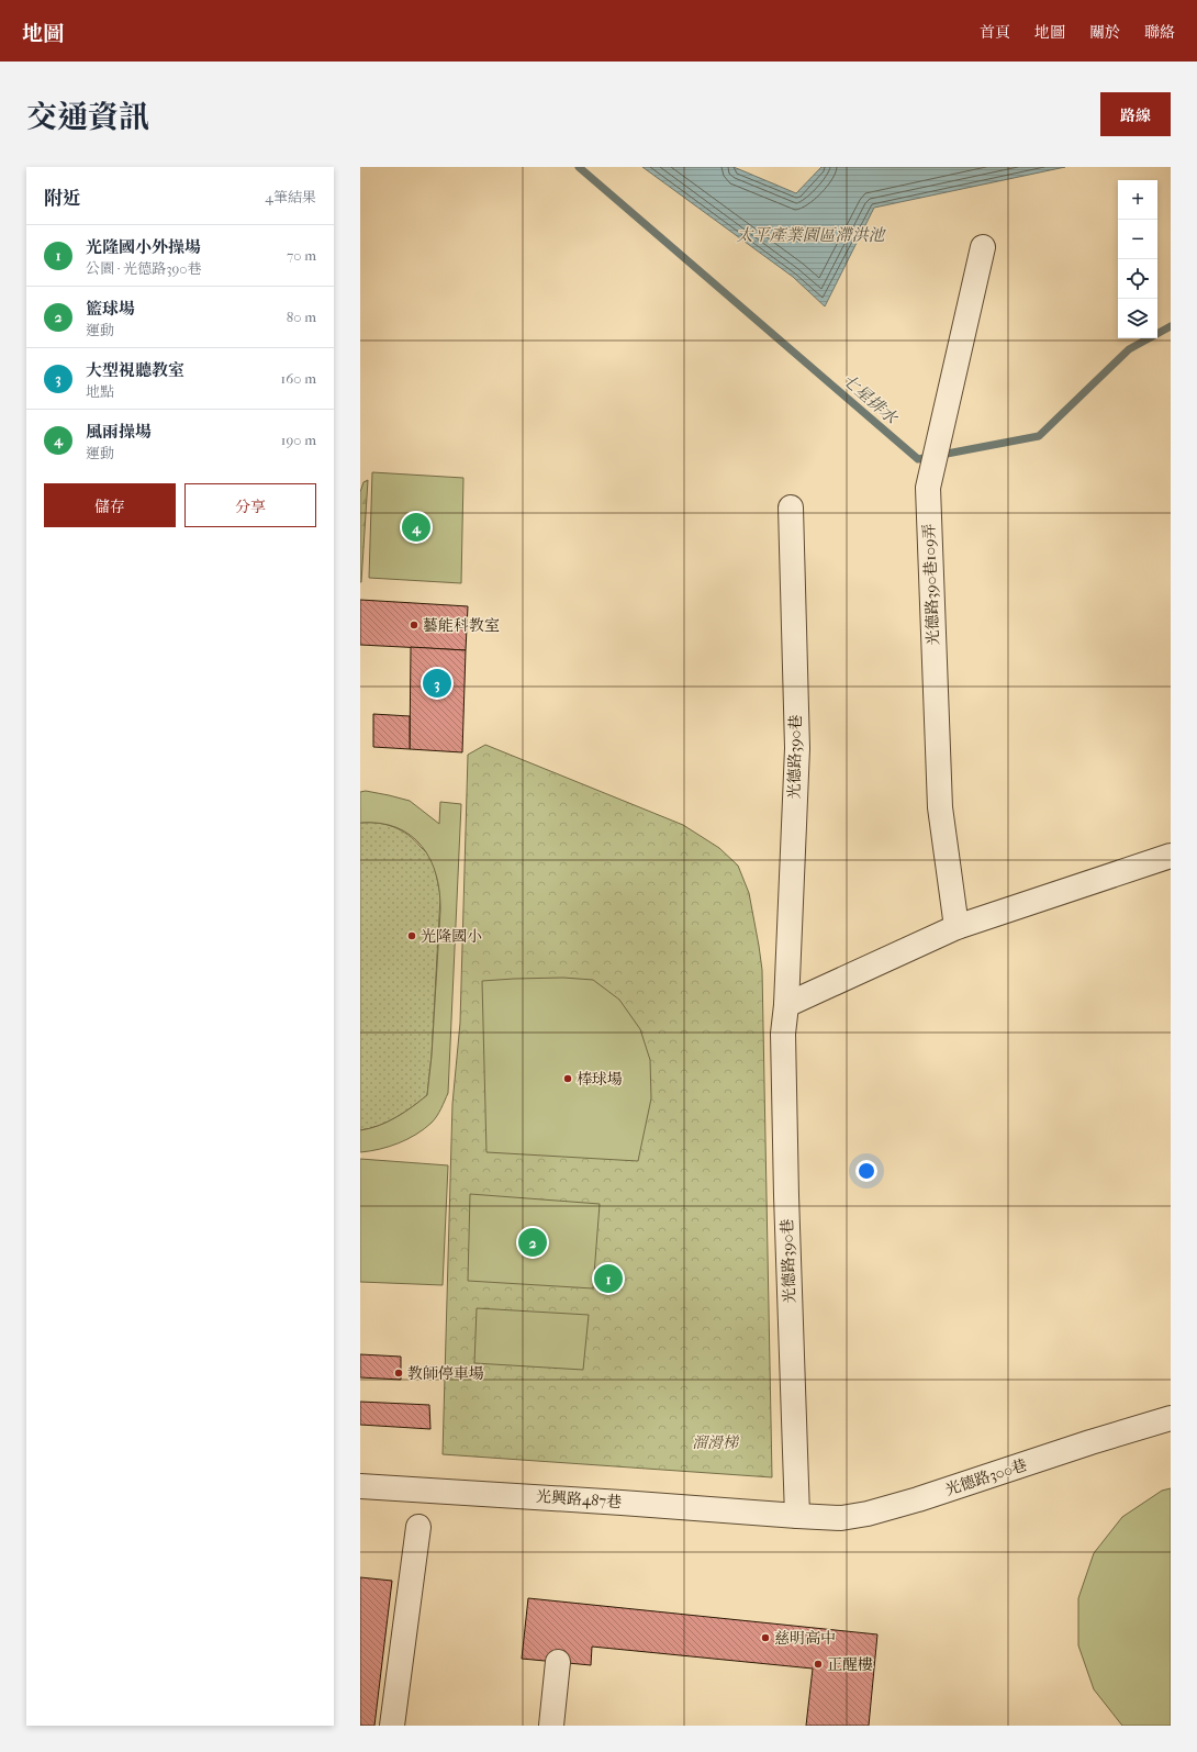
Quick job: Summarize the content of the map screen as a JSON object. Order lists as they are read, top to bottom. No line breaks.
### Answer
{"streets":{"street":["光德路390巷109弄","光德路390巷","光德路300巷","光興路487巷"]},"crossings":[["光德路390巷","光德路300巷"],["光德路390巷","光興路487巷"],["光德路300巷","光興路487巷"]],"water":["太平產業園區滯洪池","七星排水"],"parks":["溜滑梯"],"places":["藝能科教室","光隆國小","棒球場","教師停車場","慈明高中","正醒樓"],"page":{"header":"地圖","nav":["首頁","地圖","關於","聯絡"],"title":"交通資訊","buttons":["路線",["儲存","分享"]],"heading":["附近","4筆結果"],"map_buttons":["+","−"],"list":[{"mark":"1","name":"光隆國小外操場","note":"公園 · 光德路390巷","value":"70 m"},{"mark":"2","name":"籃球場","note":"運動","value":"80 m"},{"mark":"3","name":"大型視聽教室","note":"地點","value":"160 m"},{"mark":"4","name":"風雨操場","note":"運動","value":"190 m"}],"pins":["4","3","2","1"]}}
